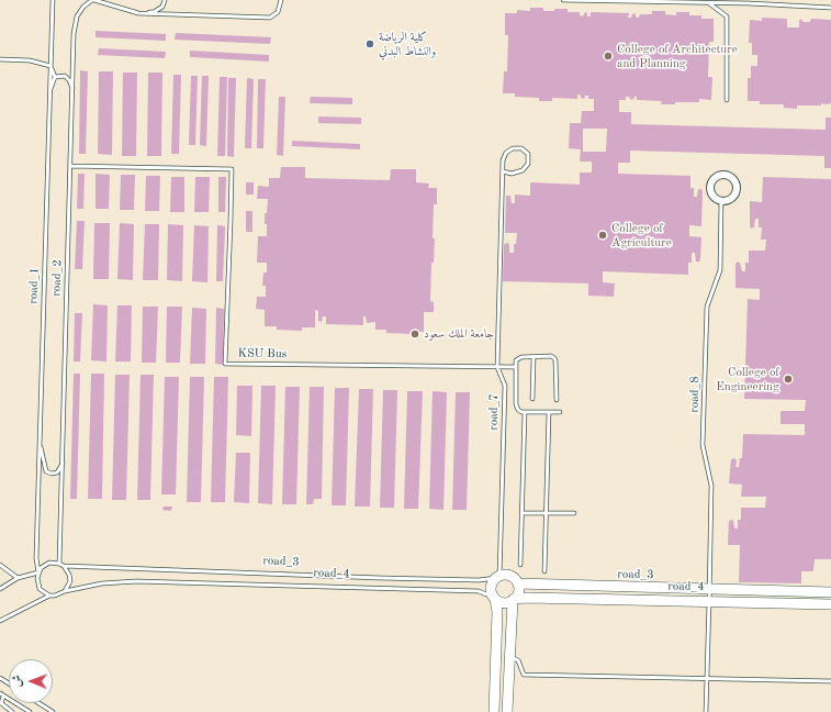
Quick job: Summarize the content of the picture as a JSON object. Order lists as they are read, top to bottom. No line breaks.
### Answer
{"streets":{"street":["road_3","road_4"],"lane":["road_2","road_1","KSU Bus","road_8","road_7"]},"crossings":[["road_2","road_1"],["road_2","KSU Bus"],["road_2","road_3"],["road_2","road_4"],["road_1","road_3"],["road_1","road_4"],["KSU Bus","road_7"],["road_8","road_3"],["road_8","road_4"],["road_7","road_3"],["road_7","road_4"],["road_3","road_4"]],"places":["كلية الرياضة والنشاط البدني","College of Architecture and Planning","College of Agriculture","جامعة الملك سعود","College of Engineering"],"north":"left"}
